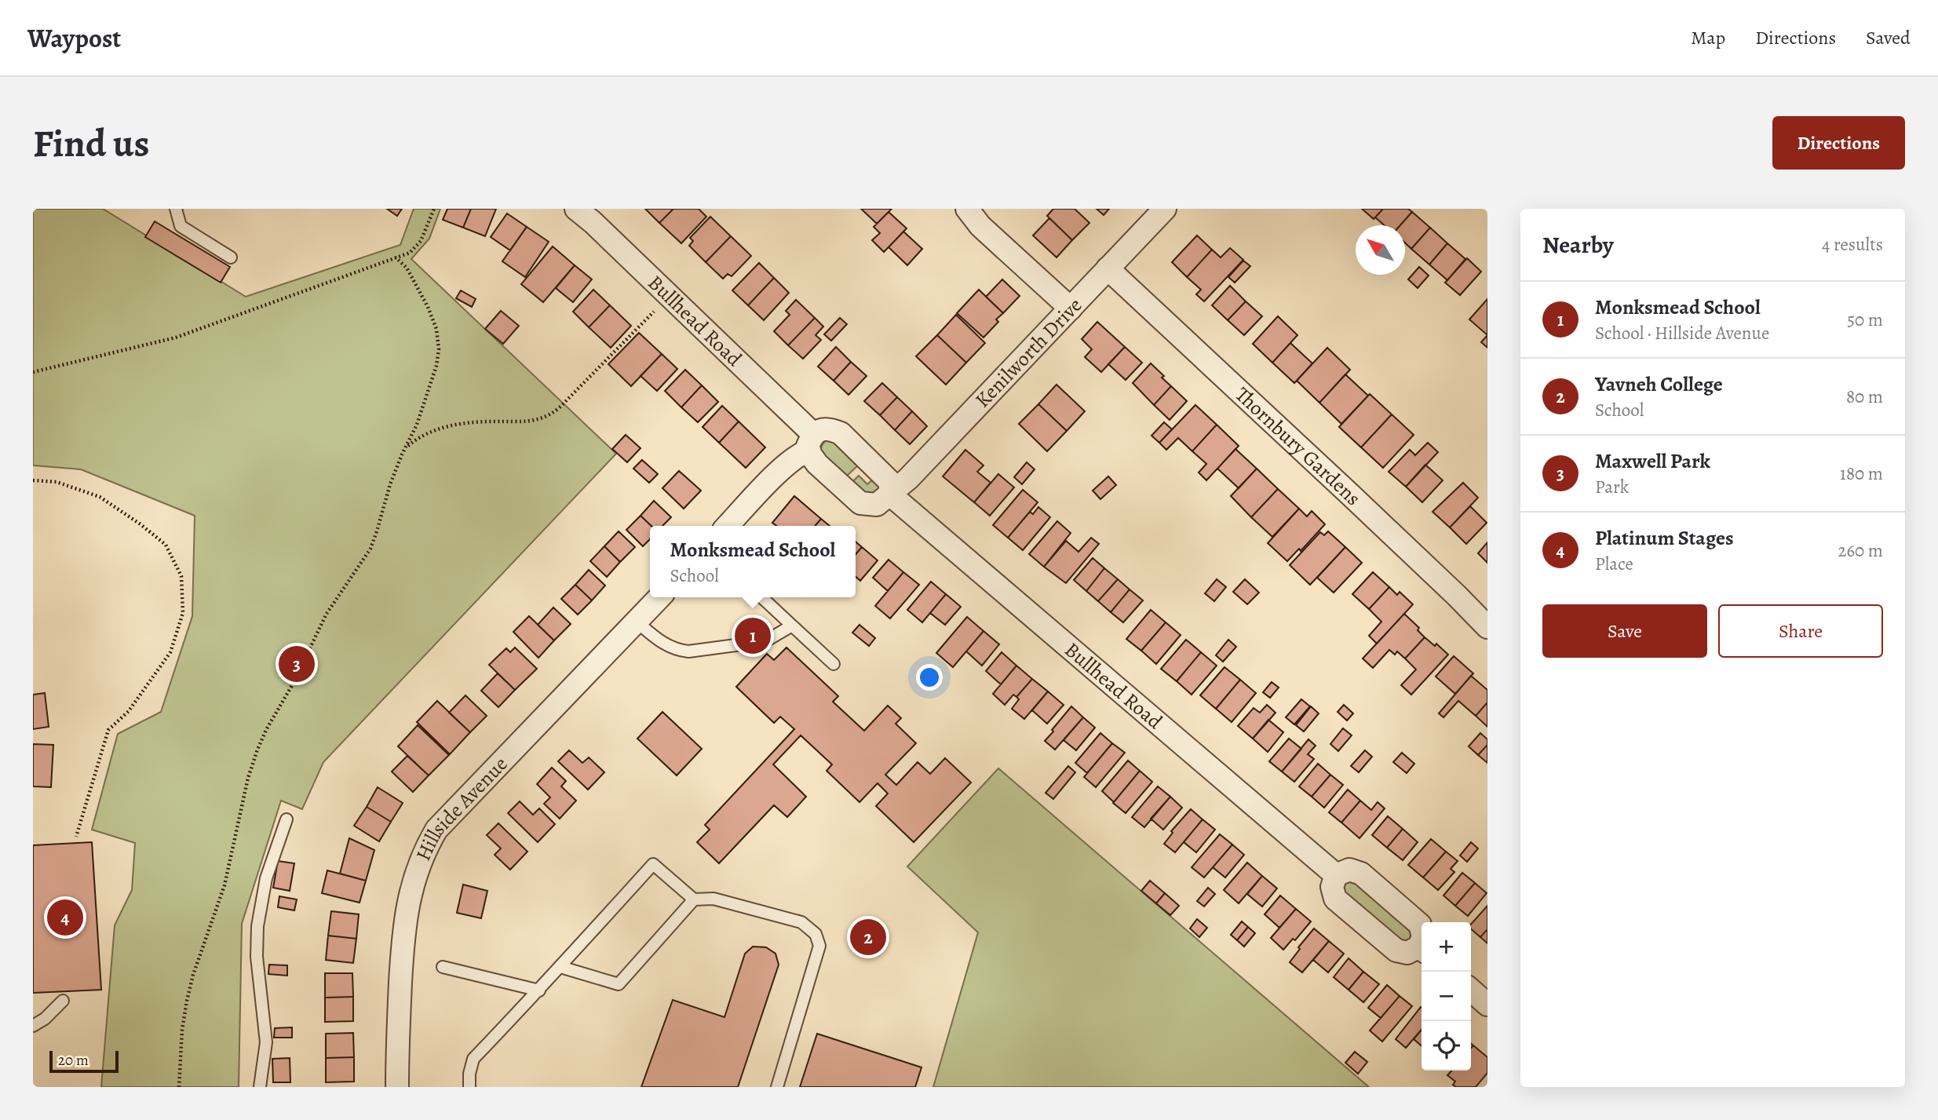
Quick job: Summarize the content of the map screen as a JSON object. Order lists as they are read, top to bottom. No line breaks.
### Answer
{"streets":{"street":["Bullhead Road","Kenilworth Drive","Thornbury Gardens","Hillside Avenue"]},"crossings":[["Bullhead Road","Kenilworth Drive"],["Kenilworth Drive","Thornbury Gardens"]],"scale_bar":"20 m","north":"top left","page":{"header":"Waypost","nav":["Map","Directions","Saved"],"buttons":["Directions",["Save","Share"]],"title":"Find us","heading":["Nearby","4 results"],"list":[{"mark":"1","name":"Monksmead School","note":"School · Hillside Avenue","value":"50 m"},{"mark":"2","name":"Yavneh College","note":"School","value":"80 m"},{"mark":"3","name":"Maxwell Park","note":"Park","value":"180 m"},{"mark":"4","name":"Platinum Stages","note":"Place","value":"260 m"}],"popup":["Monksmead School","School"],"pins":["1","3","4","2"],"map_buttons":["+","−"],"scale":"20 m"}}
